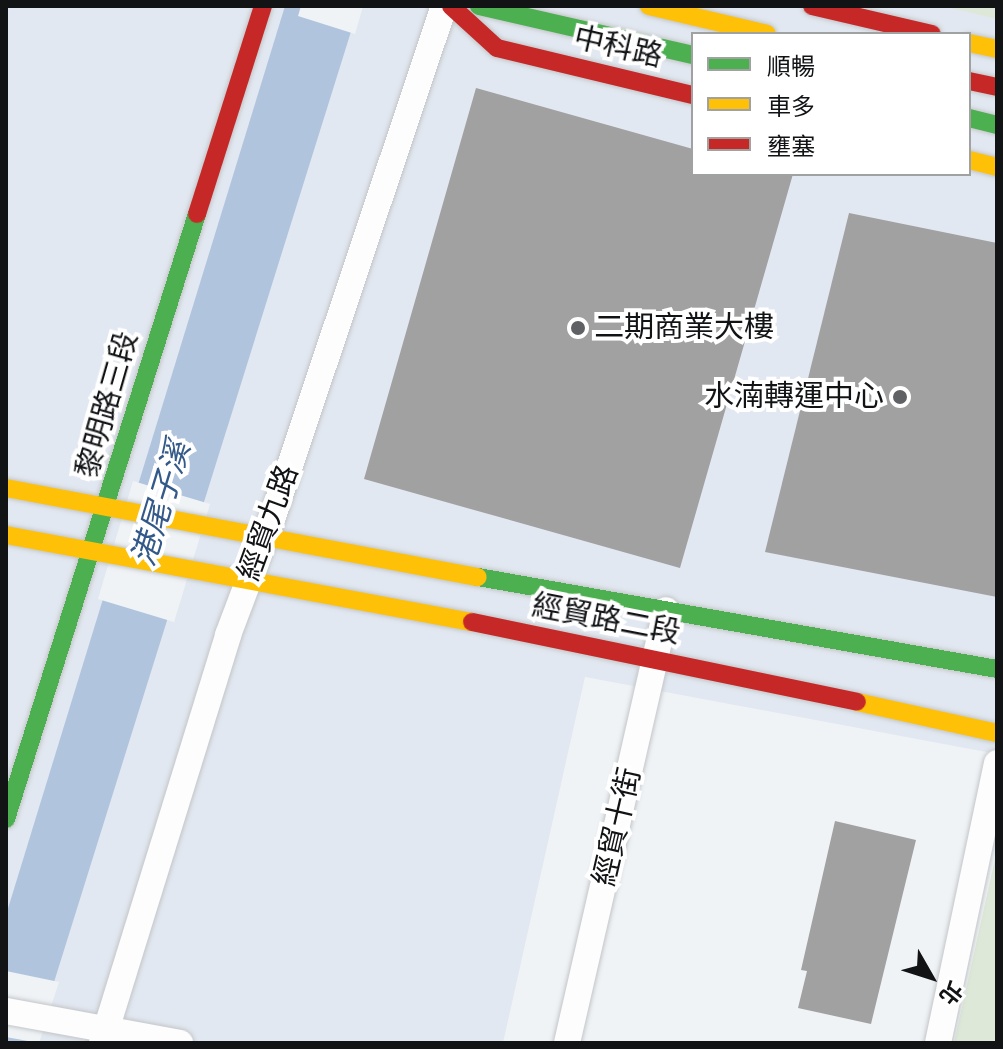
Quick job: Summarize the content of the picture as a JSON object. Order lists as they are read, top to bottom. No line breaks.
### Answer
{"streets":{"street":["中科路","黎明路三段","經貿九路","經貿路二段","經貿十街"]},"crossings":[["黎明路三段","經貿路二段"],["經貿九路","經貿路二段"],["經貿路二段","經貿十街"]],"water":["港尾子溪"],"places":["二期商業大樓","水湳轉運中心"],"legend":["順暢","車多","壅塞"],"north":"bottom right"}
